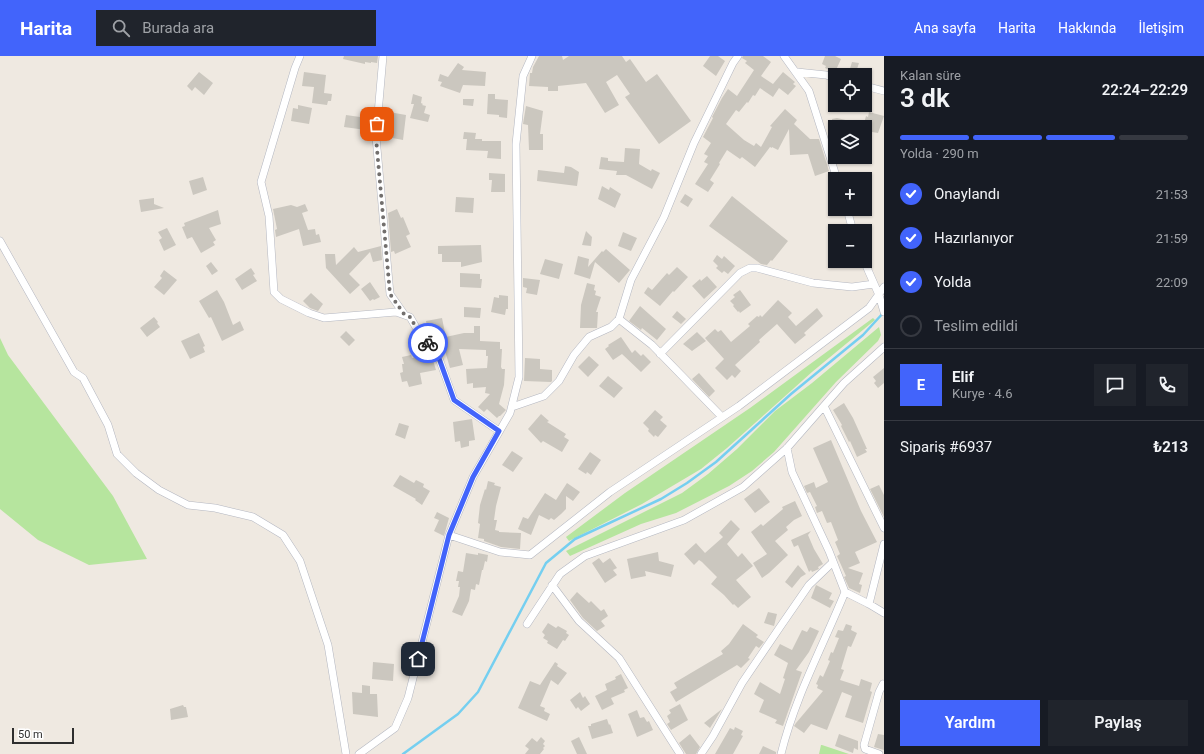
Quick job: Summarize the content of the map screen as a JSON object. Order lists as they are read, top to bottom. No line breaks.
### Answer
{"scale_bar":"50 m","page":{"header":"Harita","search":"Burada ara","nav":["Ana sayfa","Harita","Hakkında","İletişim"],"heading":["3 dk","Kalan süre","22:24–22:29"],"panel":["Elif","Kurye · 4.6","Sipariş #6937","₺213"],"map_buttons":["+","−"],"bar":"Yolda · 290 m","list":[["Onaylandı","21:53"],["Hazırlanıyor","21:59"],["Yolda","22:09"],"Teslim edildi"],"round":"E","buttons":["Yardım","Paylaş"],"scale":"50 m"}}
